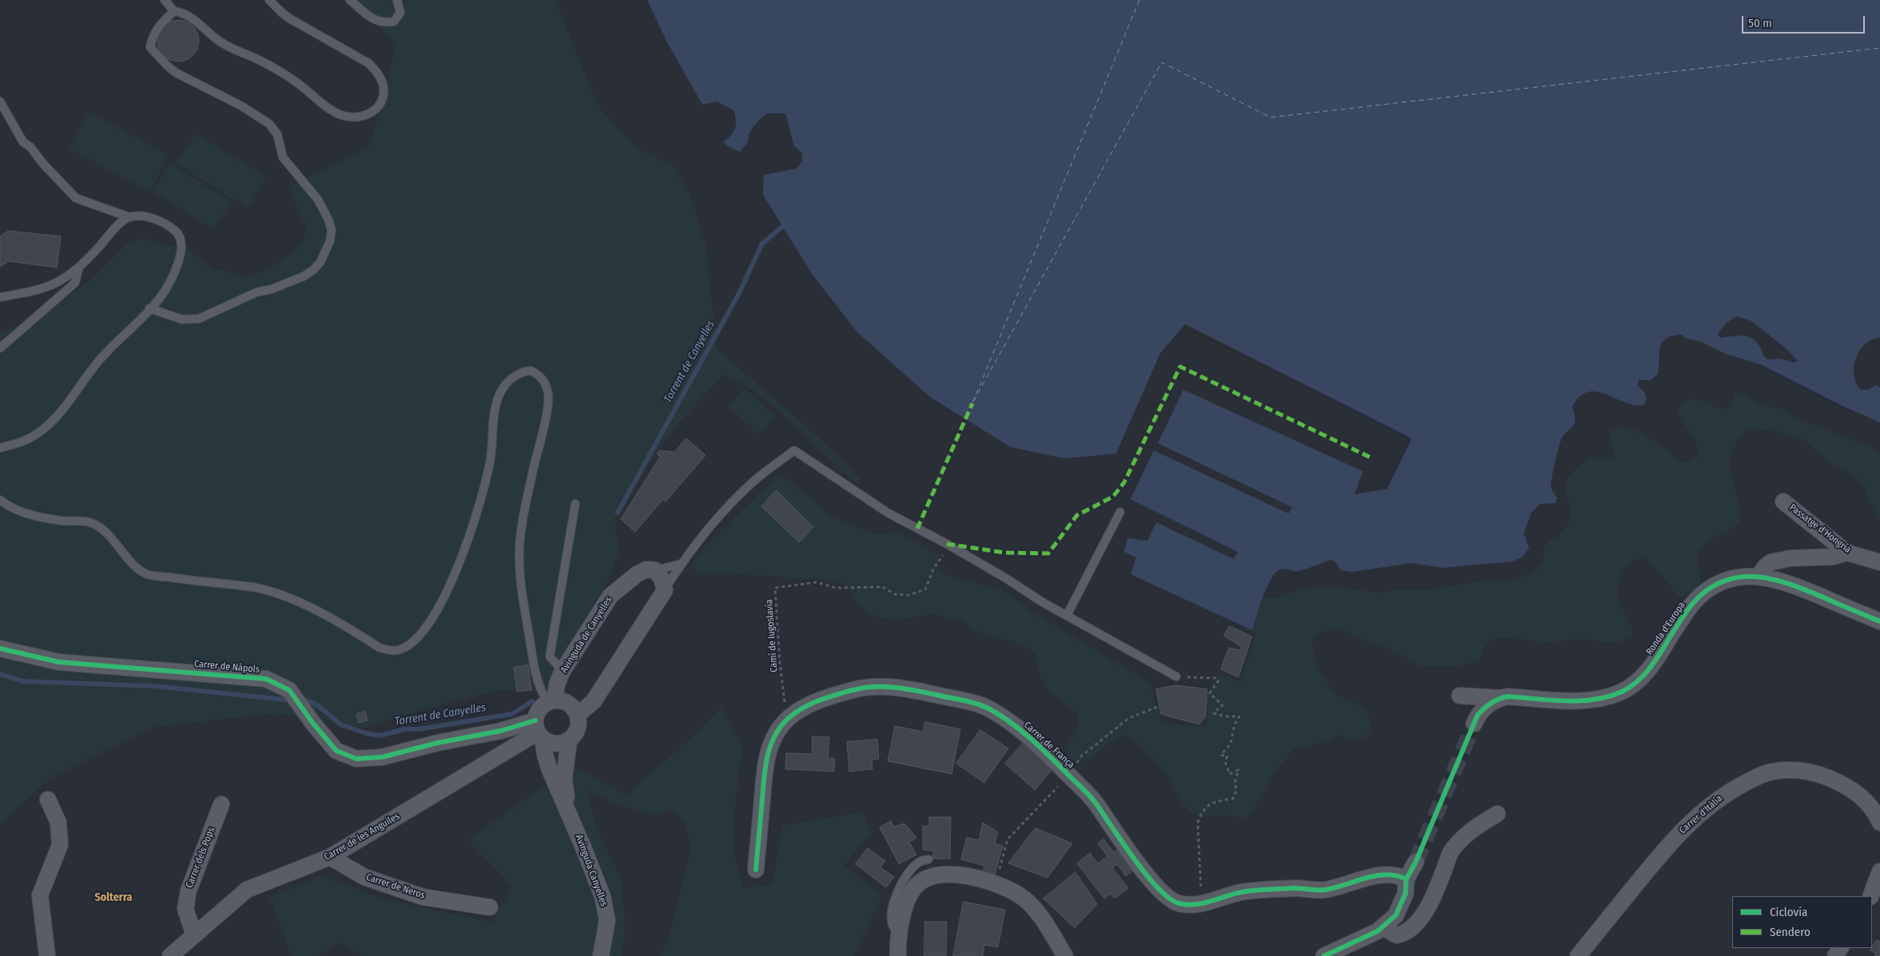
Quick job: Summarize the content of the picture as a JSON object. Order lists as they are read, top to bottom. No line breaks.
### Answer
{"streets":{"street":["Passatge d'Hongria","Ronda d'Europa","Avinguda de Canyelles","Carrer de Nàpols","Carrer de França","Carrer d'Itàlia","Carrer de les Anguiles","Carrer dels Pops","Avinguda Canyelles","Carrer de Neros"],"path":["Camí de Iugoslavia"]},"crossings":[["Avinguda de Canyelles","Carrer de Nàpols"],["Avinguda de Canyelles","Carrer de les Anguiles"],["Avinguda de Canyelles","Avinguda Canyelles"],["Camí de Iugoslavia","Carrer de França"],["Carrer de Nàpols","Carrer de les Anguiles"],["Carrer de Nàpols","Avinguda Canyelles"],["Carrer de les Anguiles","Carrer dels Pops"],["Carrer de les Anguiles","Avinguda Canyelles"],["Carrer de les Anguiles","Carrer de Neros"]],"districts":["Solterra"],"water":["Torrent de Canyelles"],"legend":["Ciclovía","Sendero"],"scale_bar":"50 m"}
